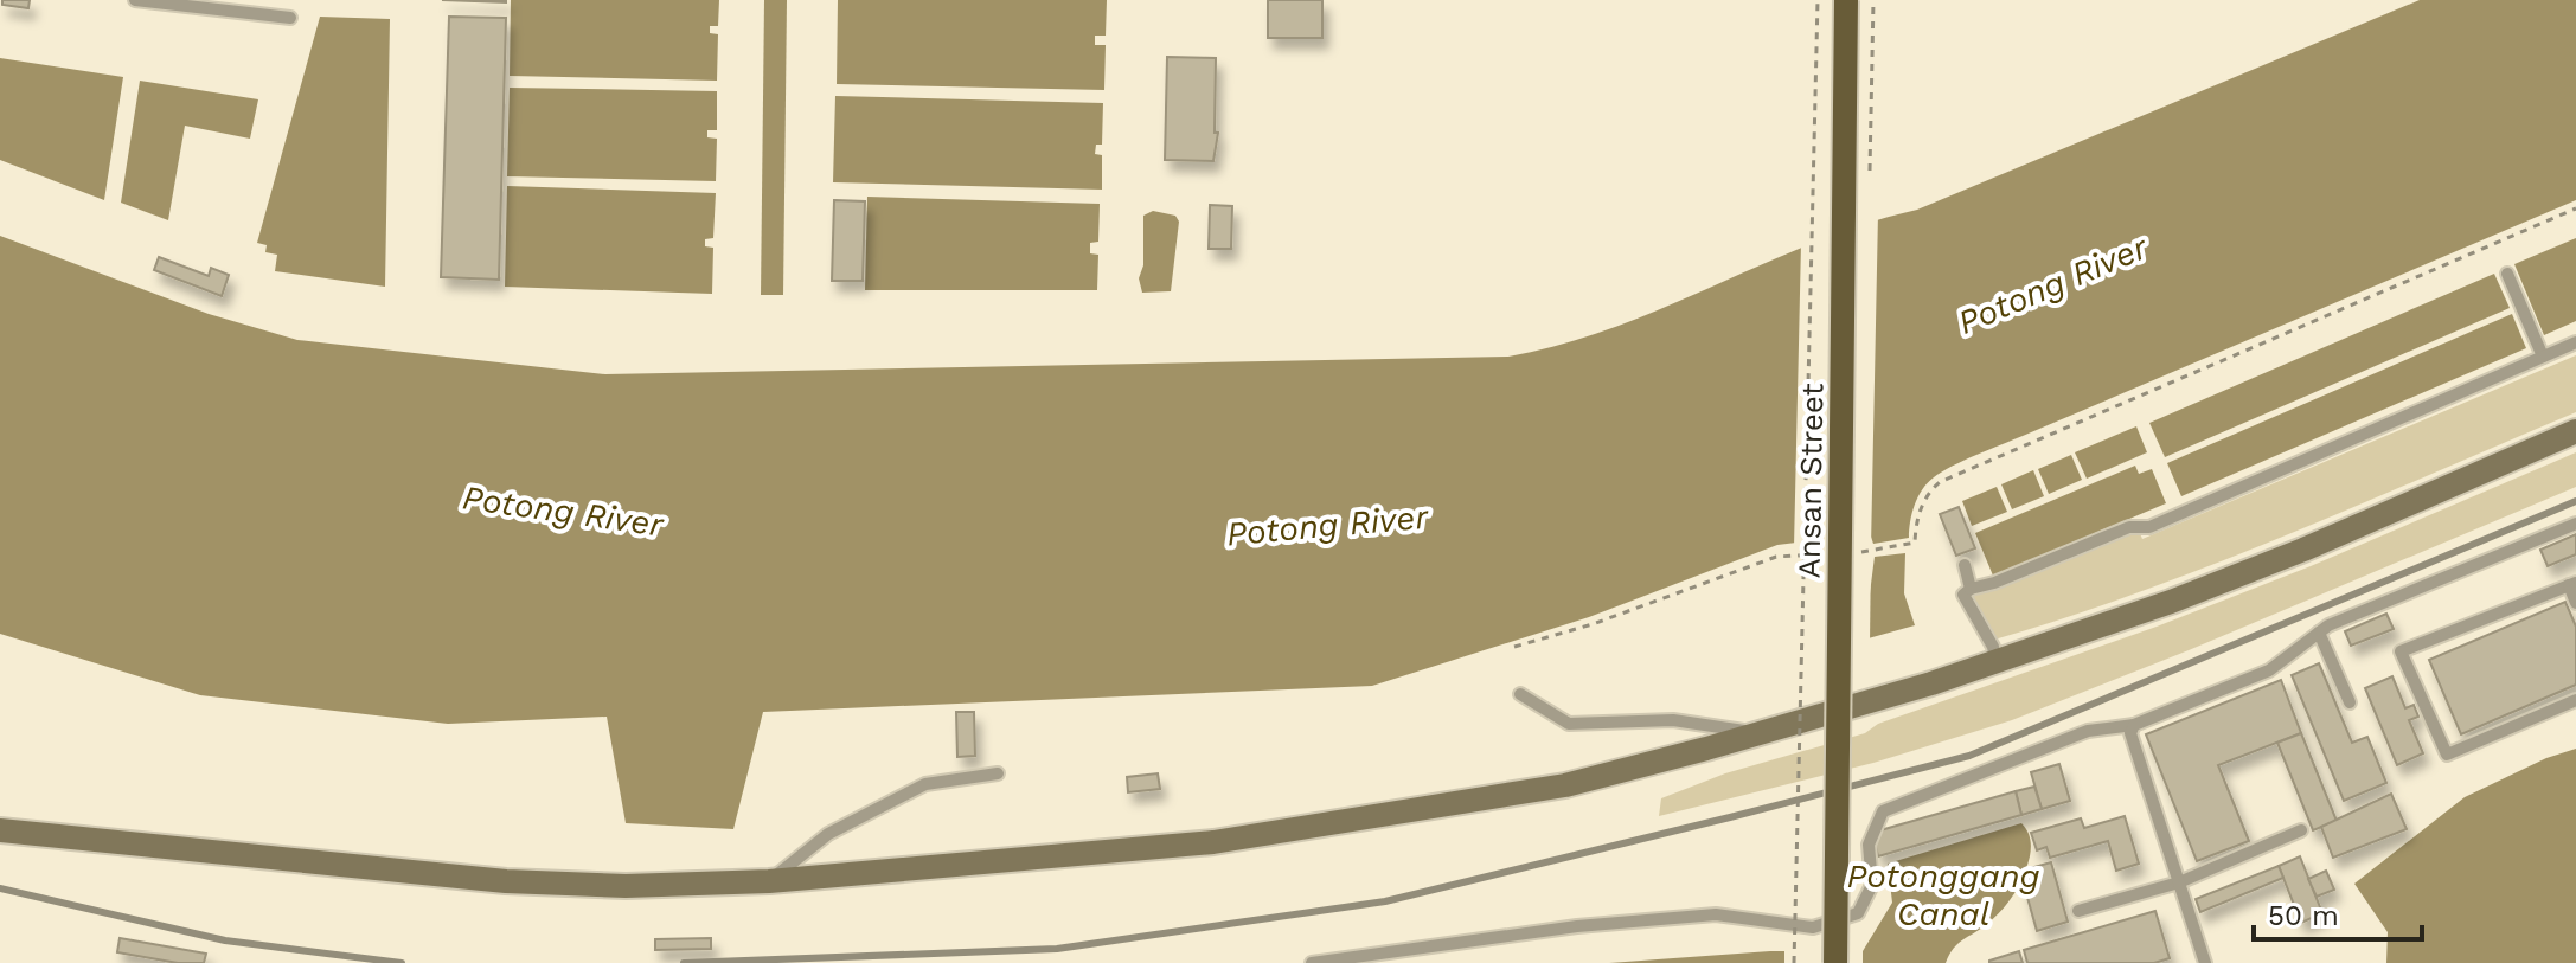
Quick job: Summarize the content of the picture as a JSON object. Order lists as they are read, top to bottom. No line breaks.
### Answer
{"streets":{"main road":["Ansan Street"]},"water":["Potong River","Potonggang Canal"],"scale_bar":"50 m"}
